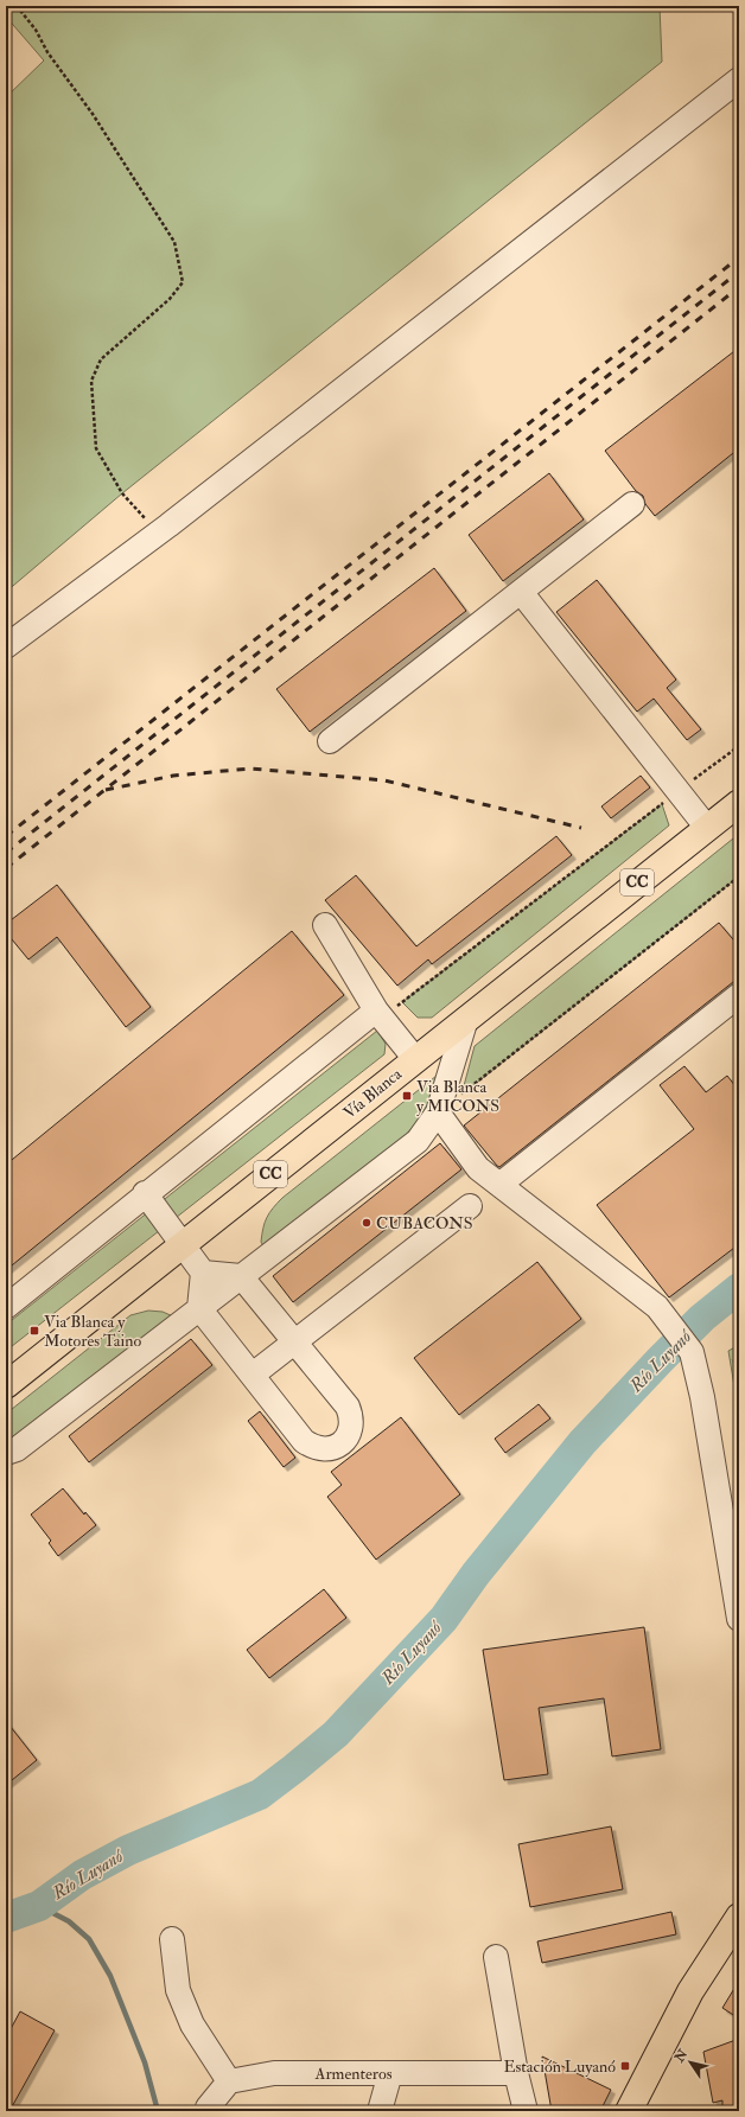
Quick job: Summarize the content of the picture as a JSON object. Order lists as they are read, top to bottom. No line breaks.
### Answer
{"streets":{"main road":["CC","Vía Blanca"],"street":["Armenteros"]},"water":["Río Luyanó"],"places":{"transit":["Via Blanca y MICONS","Via Blanca y Motores Taino","Estación Luyanó"],"other":["CUBACONS"]},"north":"top left"}
